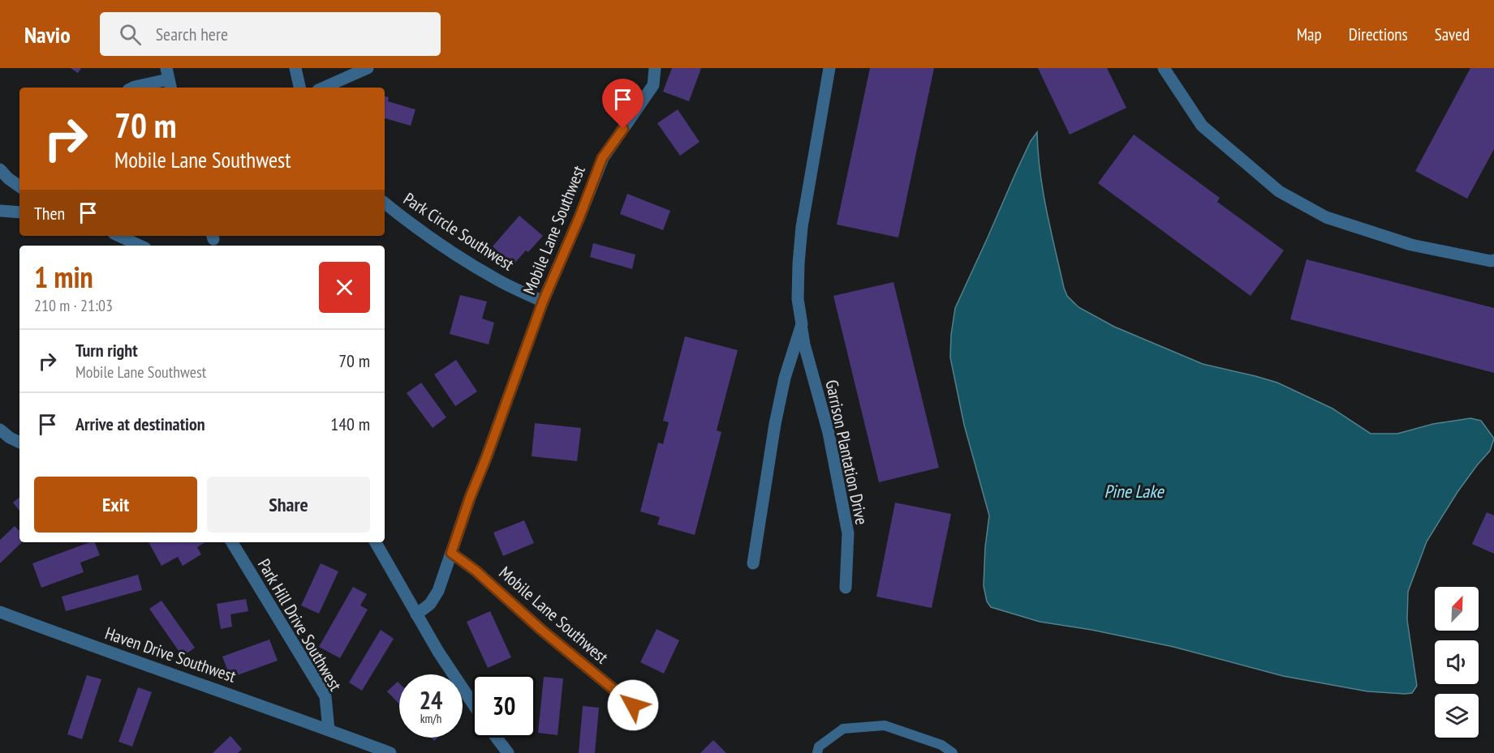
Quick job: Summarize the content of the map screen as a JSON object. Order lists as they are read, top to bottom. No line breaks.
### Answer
{"streets":{"street":["Mobile Lane Southwest","Park Circle Southwest","Garrison Plantation Drive","Park Hill Drive Southwest","Haven Drive Southwest"]},"crossings":[["Mobile Lane Southwest","Park Circle Southwest"],["Park Hill Drive Southwest","Haven Drive Southwest"]],"water":["Pine Lake"],"north":"top right","page":{"header":"Navio","search":"Search here","nav":["Map","Directions","Saved"],"turn":["70 m","Mobile Lane Southwest"],"then":"Then","heading":["1 min","210 m · 21:03"],"list":[{"name":"Turn right","note":"Mobile Lane Southwest","value":"70 m"},{"name":"Arrive at destination","value":"140 m"}],"buttons":["Exit","Share"],"speed":"24 km/h","limit":"30"}}
